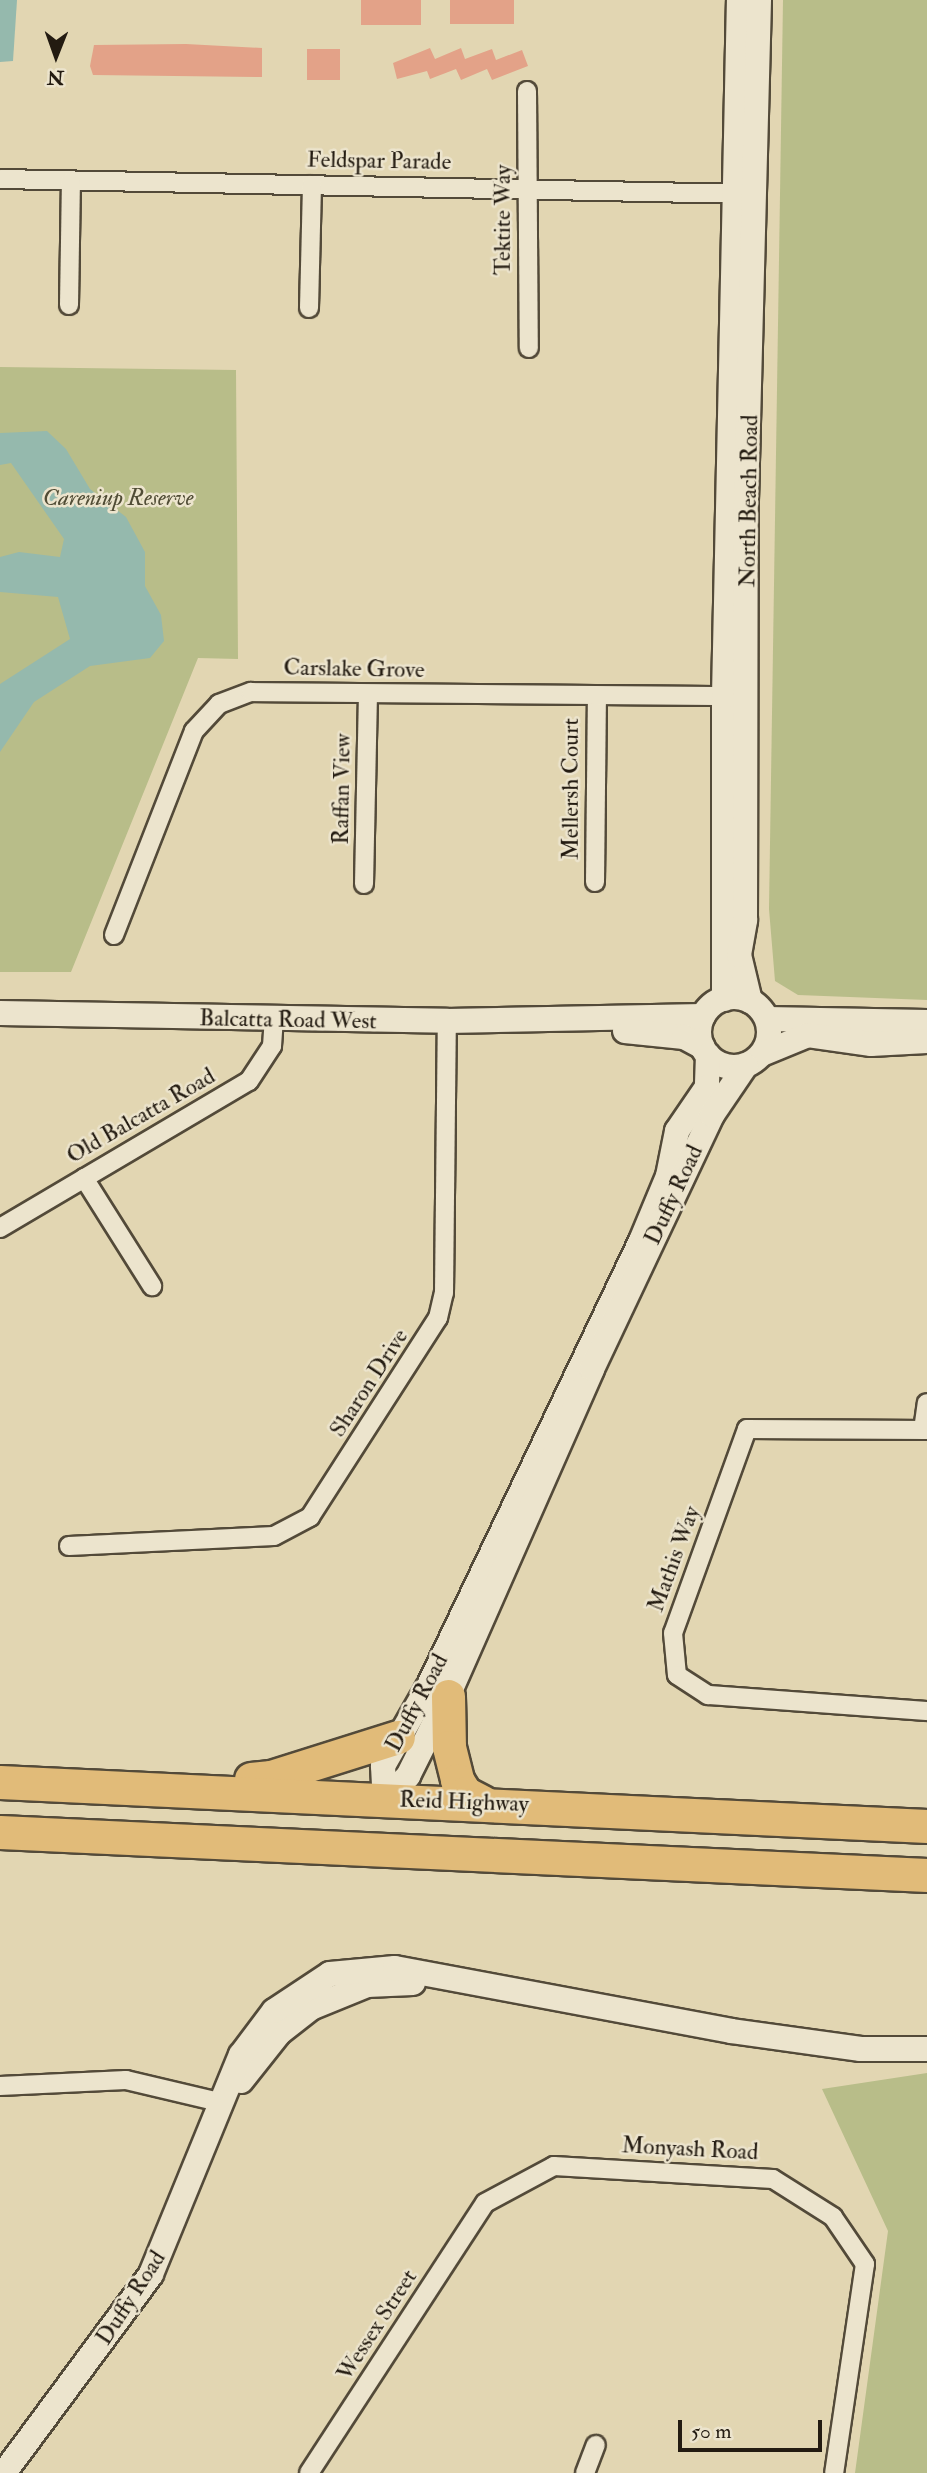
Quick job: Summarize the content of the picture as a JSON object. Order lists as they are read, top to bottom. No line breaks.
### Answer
{"streets":{"highway":["Reid Highway"],"main road":["North Beach Road","Balcatta Road West","Duffy Road"],"street":["Feldspar Parade","Tektite Way","Carslake Grove","Raffan View","Mellersh Court","Old Balcatta Road","Sharon Drive","Mathis Way","Monyash Road","Wessex Street"]},"crossings":[["Feldspar Parade","Tektite Way"],["Feldspar Parade","North Beach Road"],["North Beach Road","Carslake Grove"],["North Beach Road","Balcatta Road West"],["North Beach Road","Duffy Road"],["Carslake Grove","Raffan View"],["Carslake Grove","Mellersh Court"],["Balcatta Road West","Old Balcatta Road"],["Balcatta Road West","Duffy Road"],["Balcatta Road West","Sharon Drive"],["Duffy Road","Reid Highway"],["Monyash Road","Wessex Street"]],"parks":["Careniup Reserve"],"scale_bar":"50 m","north":"bottom"}
